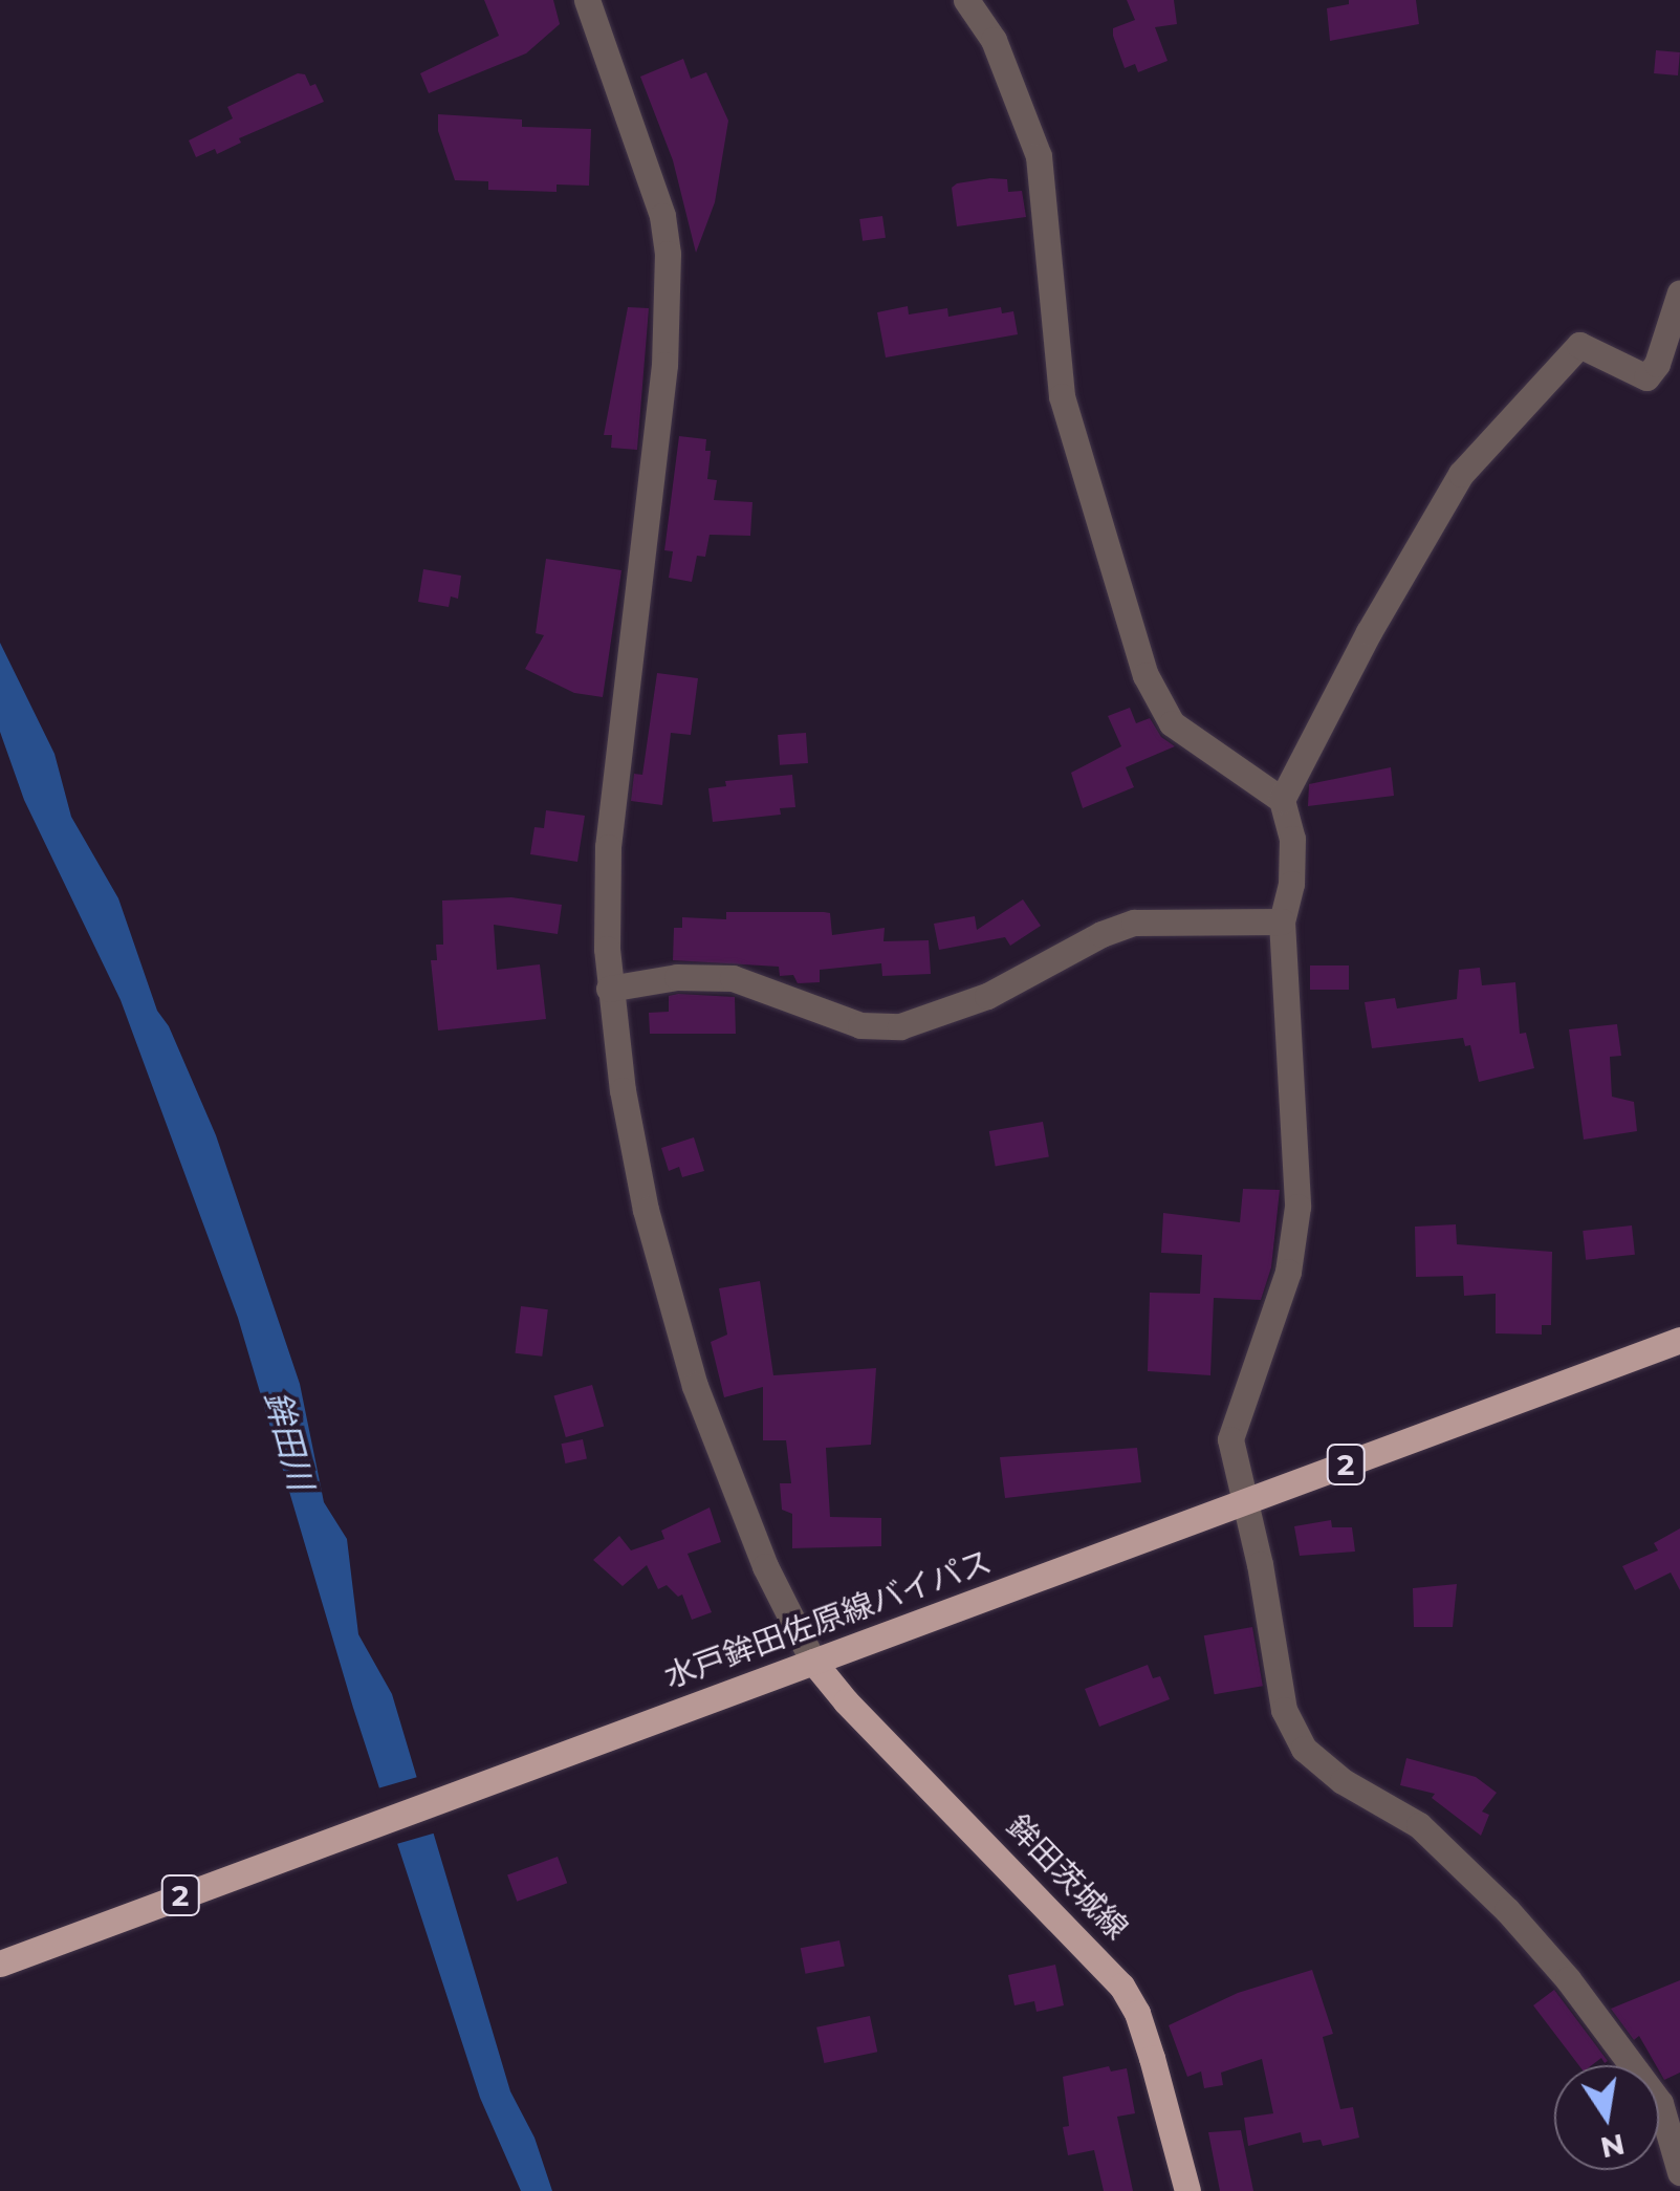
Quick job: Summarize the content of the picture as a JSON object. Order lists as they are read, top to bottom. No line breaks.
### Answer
{"streets":{"main road":["2","水戸鉾田佐原線バイパス","鉾田茨城線"]},"crossings":[["水戸鉾田佐原線バイパス","鉾田茨城線"]],"water":["鉾田川"],"north":"bottom"}
